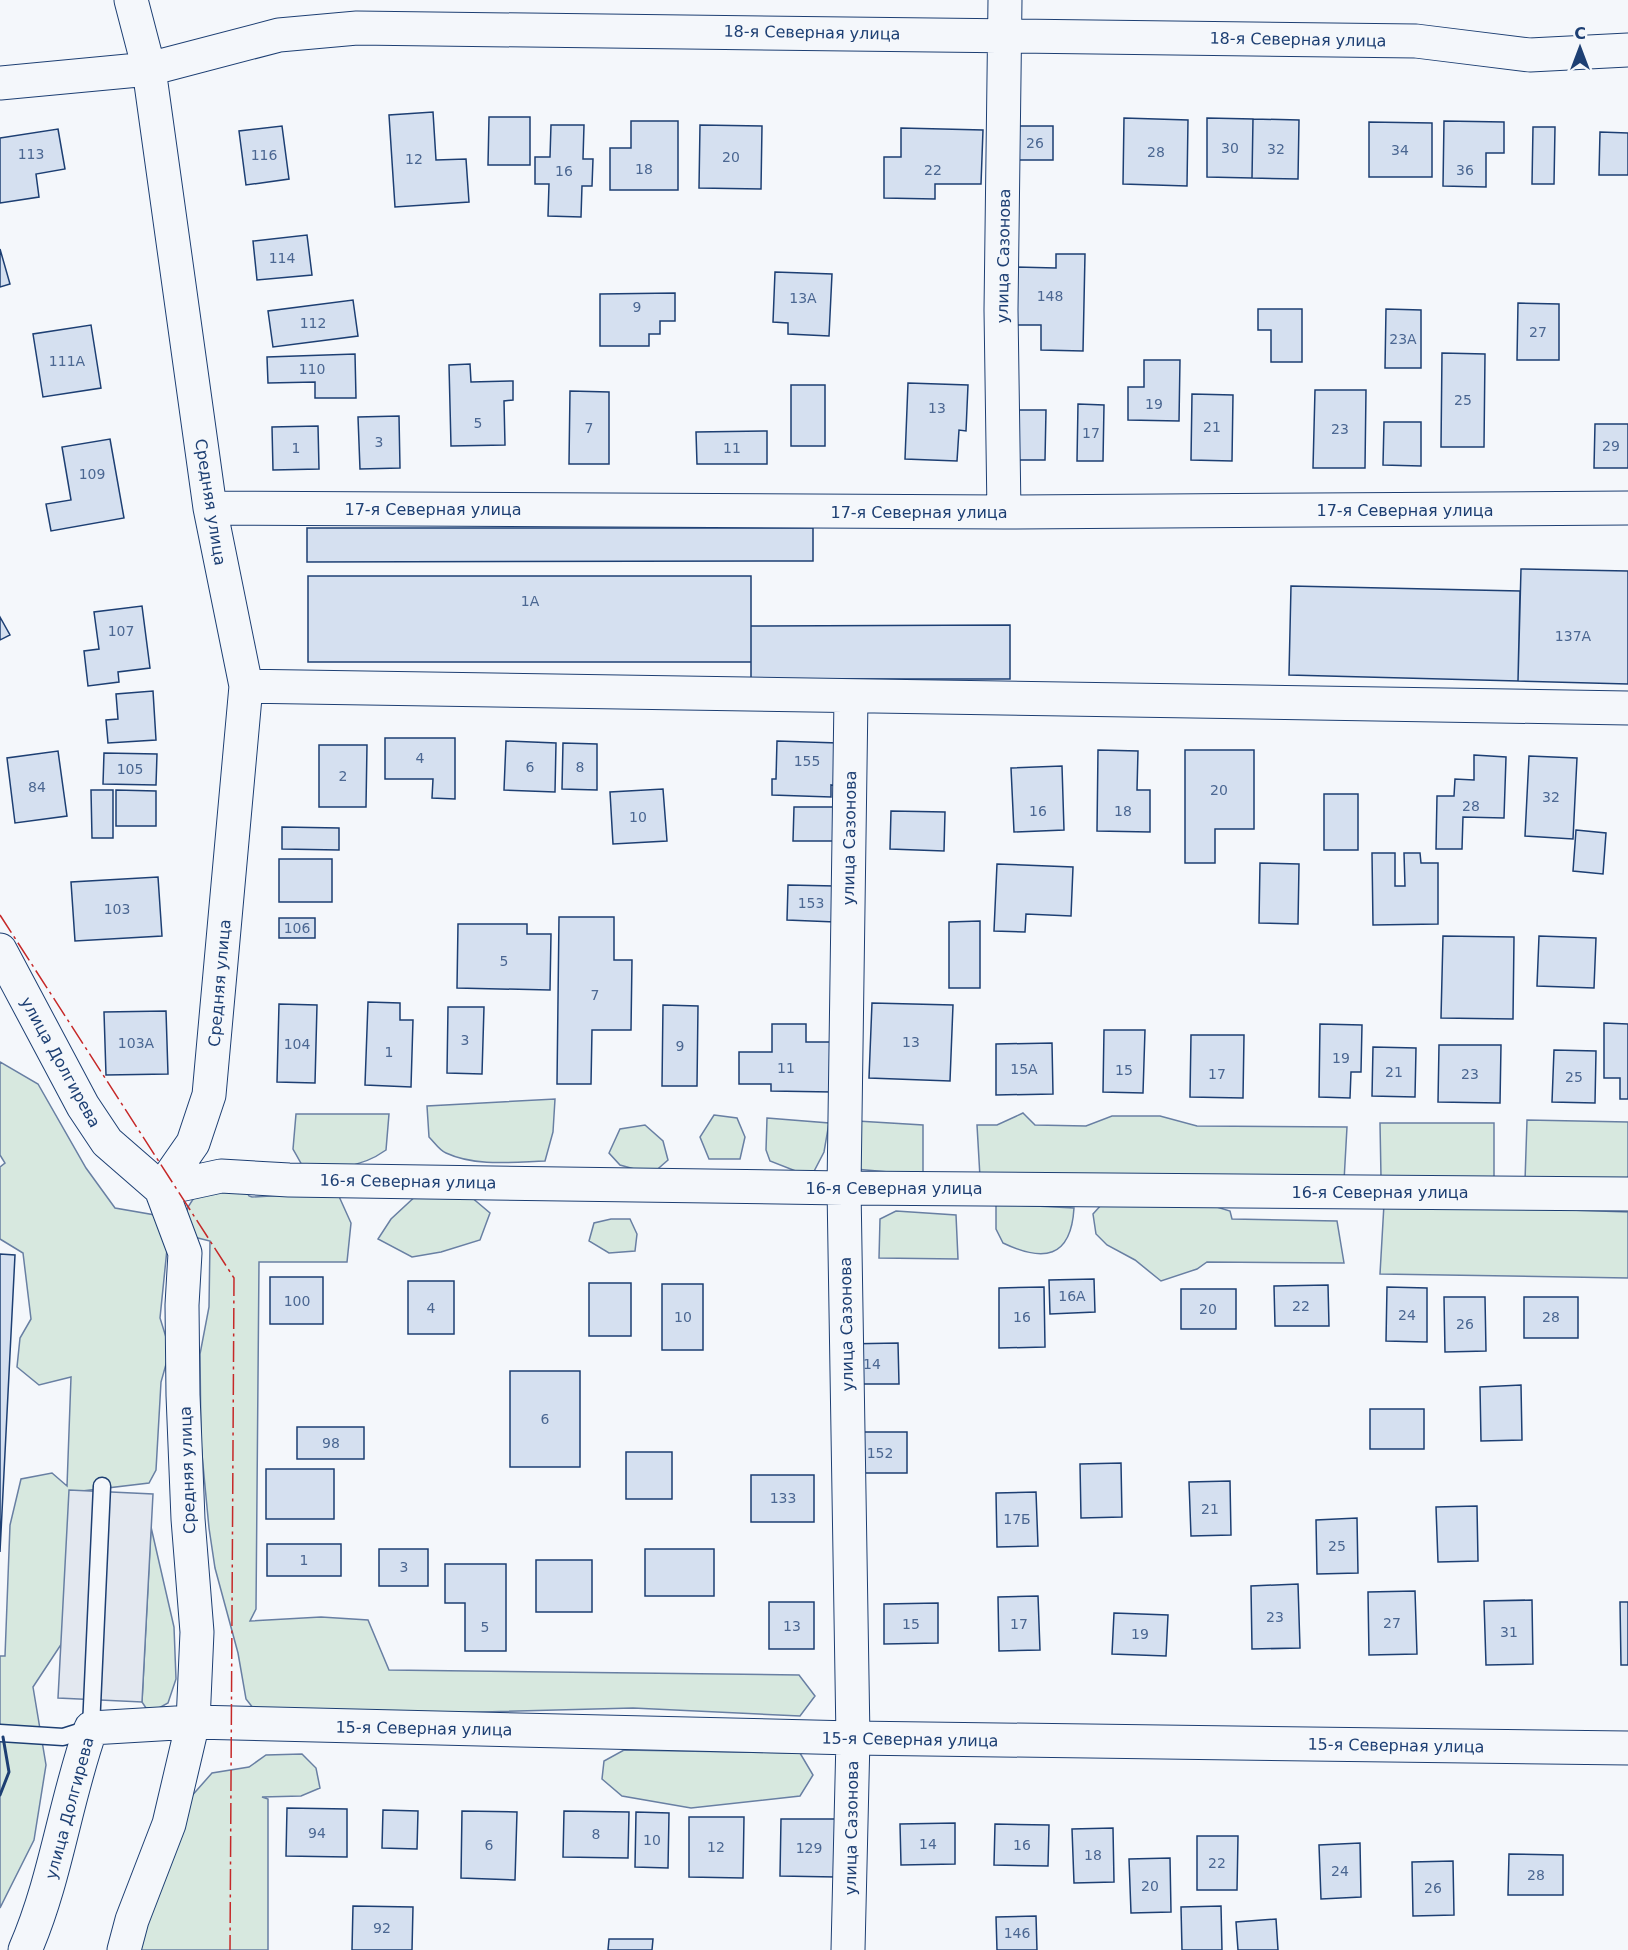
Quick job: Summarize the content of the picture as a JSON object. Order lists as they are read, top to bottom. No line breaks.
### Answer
{"streets":{"street":["18-я Северная улица","улица Сазонова","Средняя улица","17-я Северная улица","улица Долгирева","16-я Северная улица","15-я Северная улица"]},"crossings":[["18-я Северная улица","улица Сазонова"],["18-я Северная улица","Средняя улица"],["улица Сазонова","17-я Северная улица"],["улица Сазонова","16-я Северная улица"],["улица Сазонова","15-я Северная улица"],["Средняя улица","17-я Северная улица"],["Средняя улица","улица Долгирева"],["Средняя улица","16-я Северная улица"],["Средняя улица","15-я Северная улица"],["улица Долгирева","16-я Северная улица"],["улица Долгирева","15-я Северная улица"]],"house_numbers":["26","30","32","34","28","113","116","20","12","18","22","36","16","114","148","13А","9","112","27","23А","111А","110","25","19","13","5","21","7","23","17","3","29","1","11","109","1А","107","137А","4","155","6","8","105","2","84","20","32","28","16","18","10","153","103","106","5","7","3","13","103А","104","9","1","19","11","15А","15","21","17","23","25","16А","100","22","4","20","24","10","16","28","26","14","6","98","152","133","21","17Б","25","1","3","23","27","15","17","13","5","31","19","94","8","10","14","6","16","12","129","18","22","24","28","20","26","92","146"],"north":"top"}
